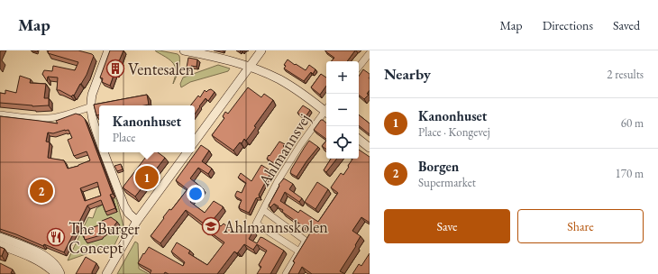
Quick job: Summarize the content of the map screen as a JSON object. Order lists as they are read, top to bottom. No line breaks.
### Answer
{"streets":{"street":["Ahlmannsvej"]},"places":{"building":["Ventesalen"],"school or university":["Ahlmannsskolen"],"restaurant":["The Burger Concept"]},"page":{"header":"Map","nav":["Map","Directions","Saved"],"heading":["Nearby","2 results"],"map_buttons":["+","−"],"list":[{"mark":"1","name":"Kanonhuset","note":"Place · Kongevej","value":"60 m"},{"mark":"2","name":"Borgen","note":"Supermarket","value":"170 m"}],"popup":["Kanonhuset","Place"],"pins":["1","2"],"buttons":["Save","Share"]}}
